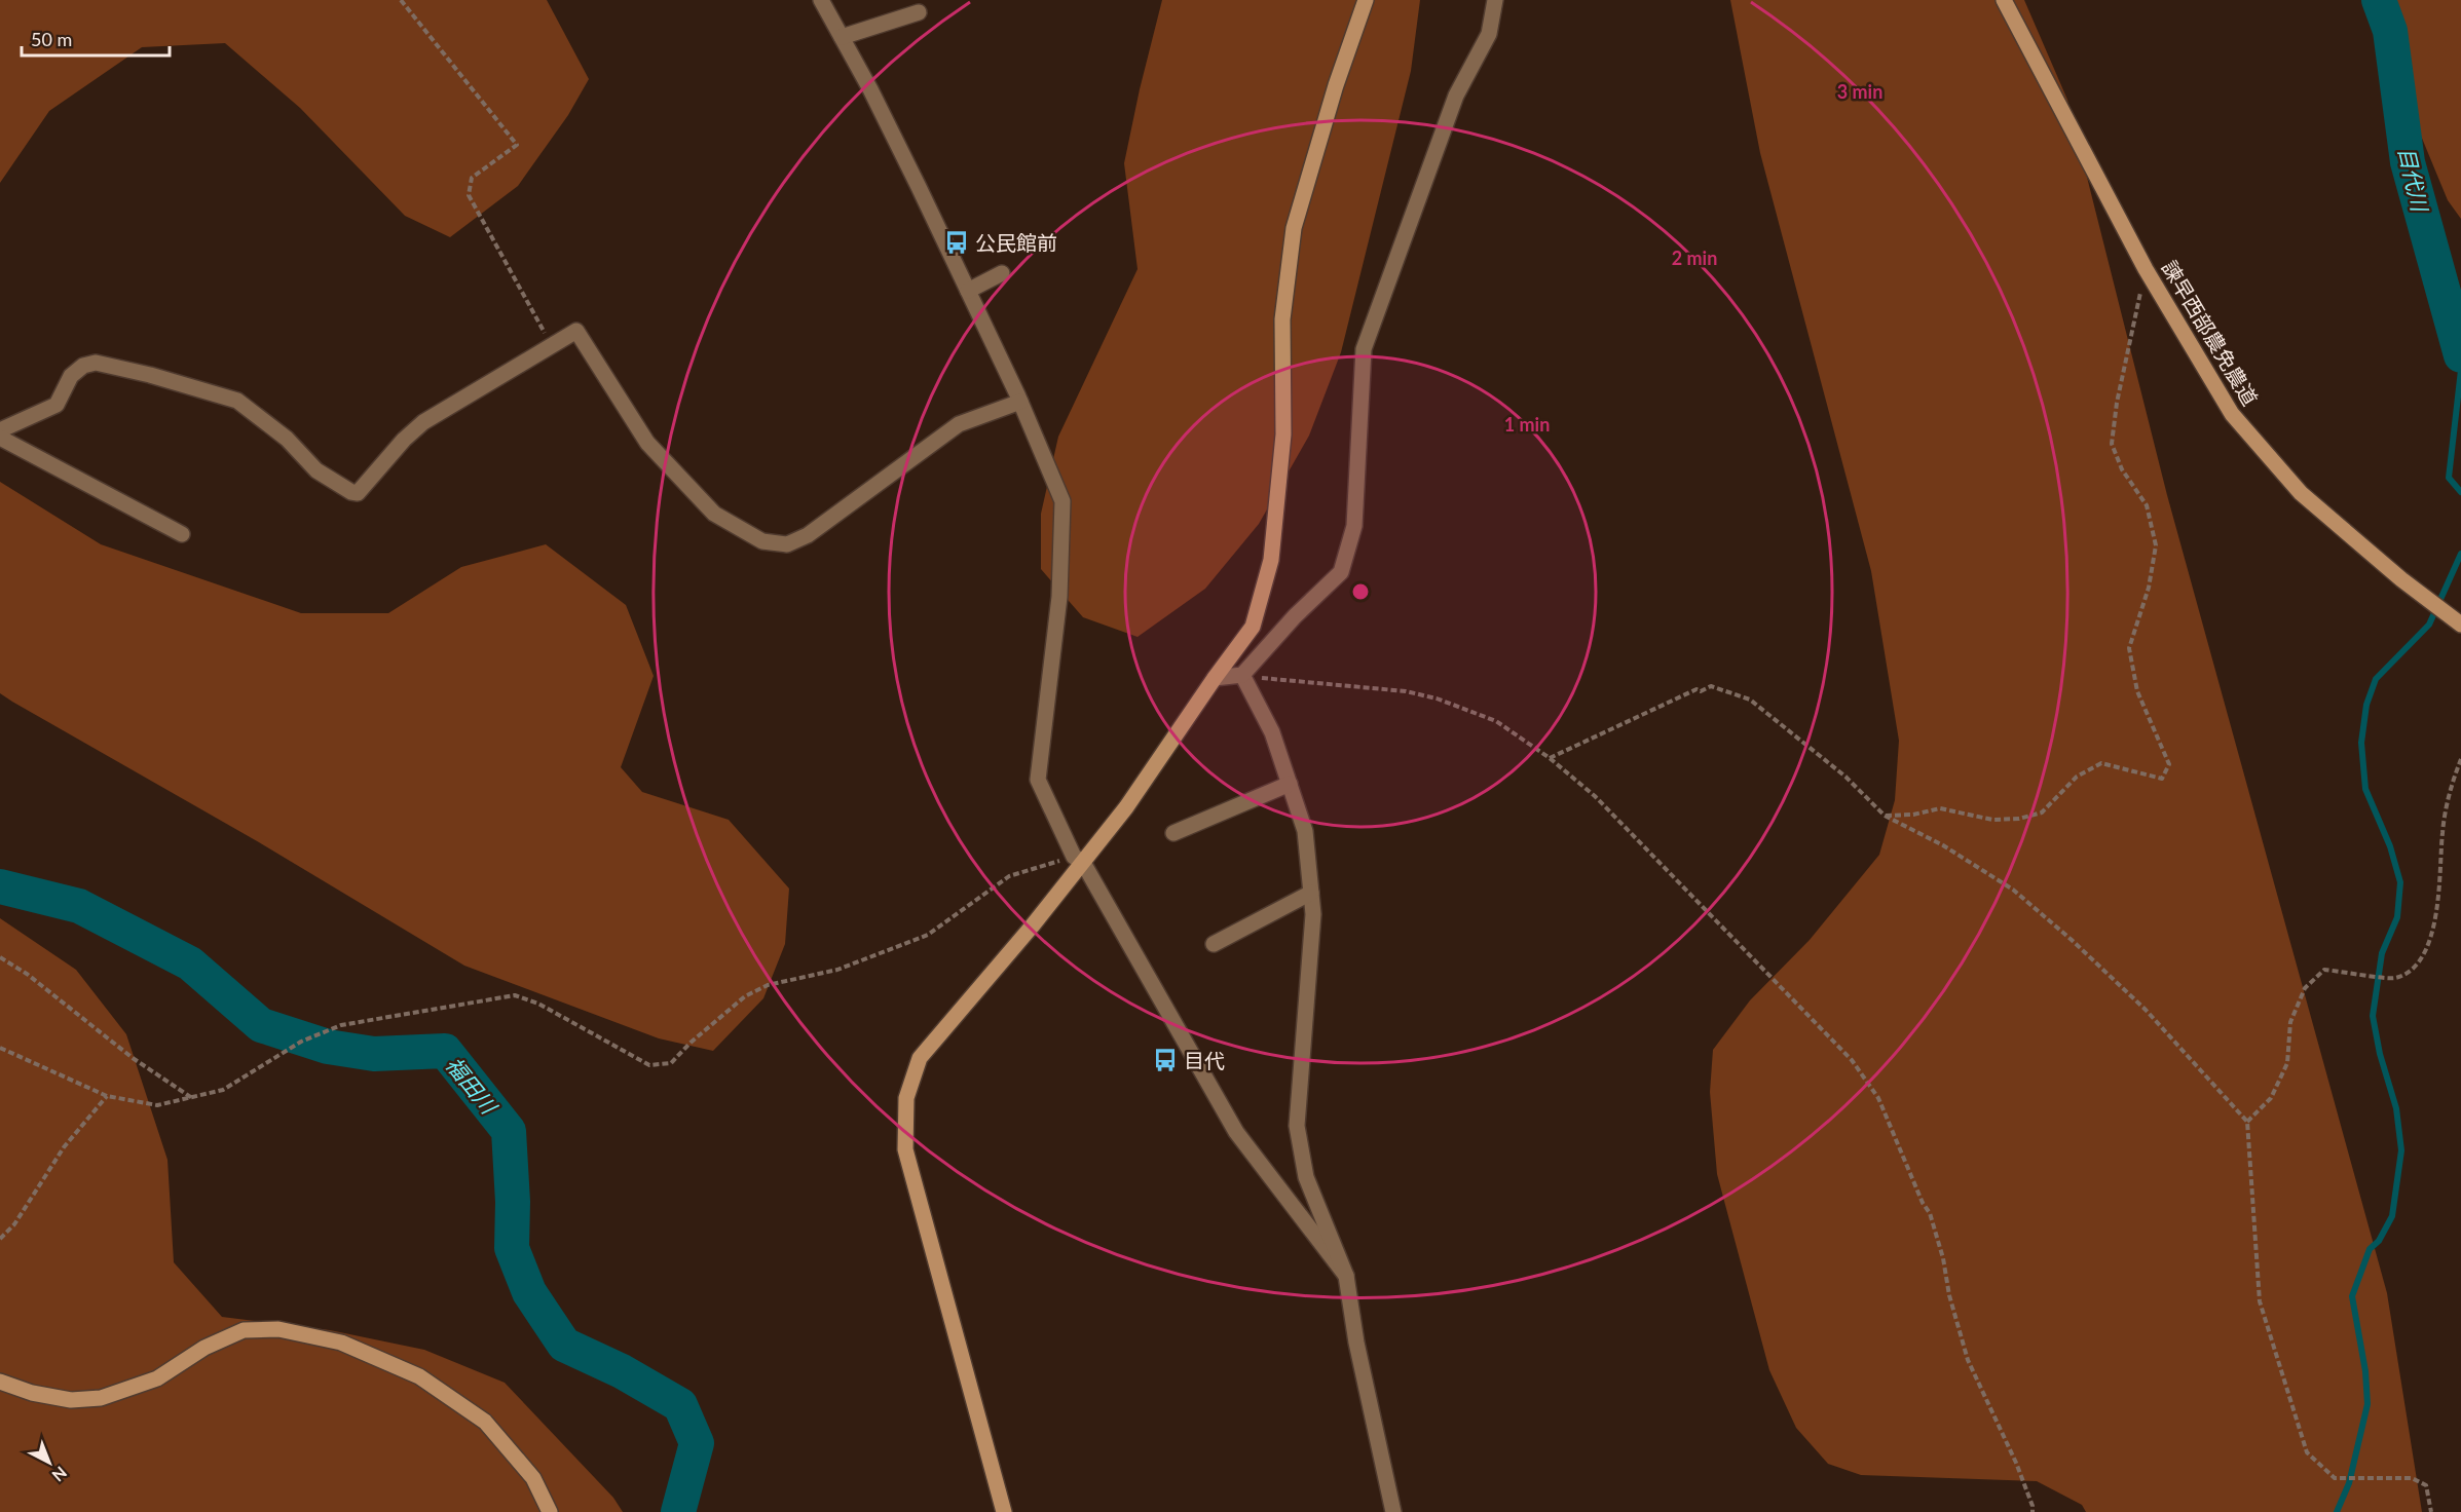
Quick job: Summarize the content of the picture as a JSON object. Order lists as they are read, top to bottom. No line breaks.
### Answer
{"streets":{"street":["諫早西部農免農道"]},"water":["目代川","福田川"],"places":{"bus stop":["公民館前","目代"]},"scale_bar":"50 m","north":"bottom right","rings":["3 min","2 min","1 min"]}
